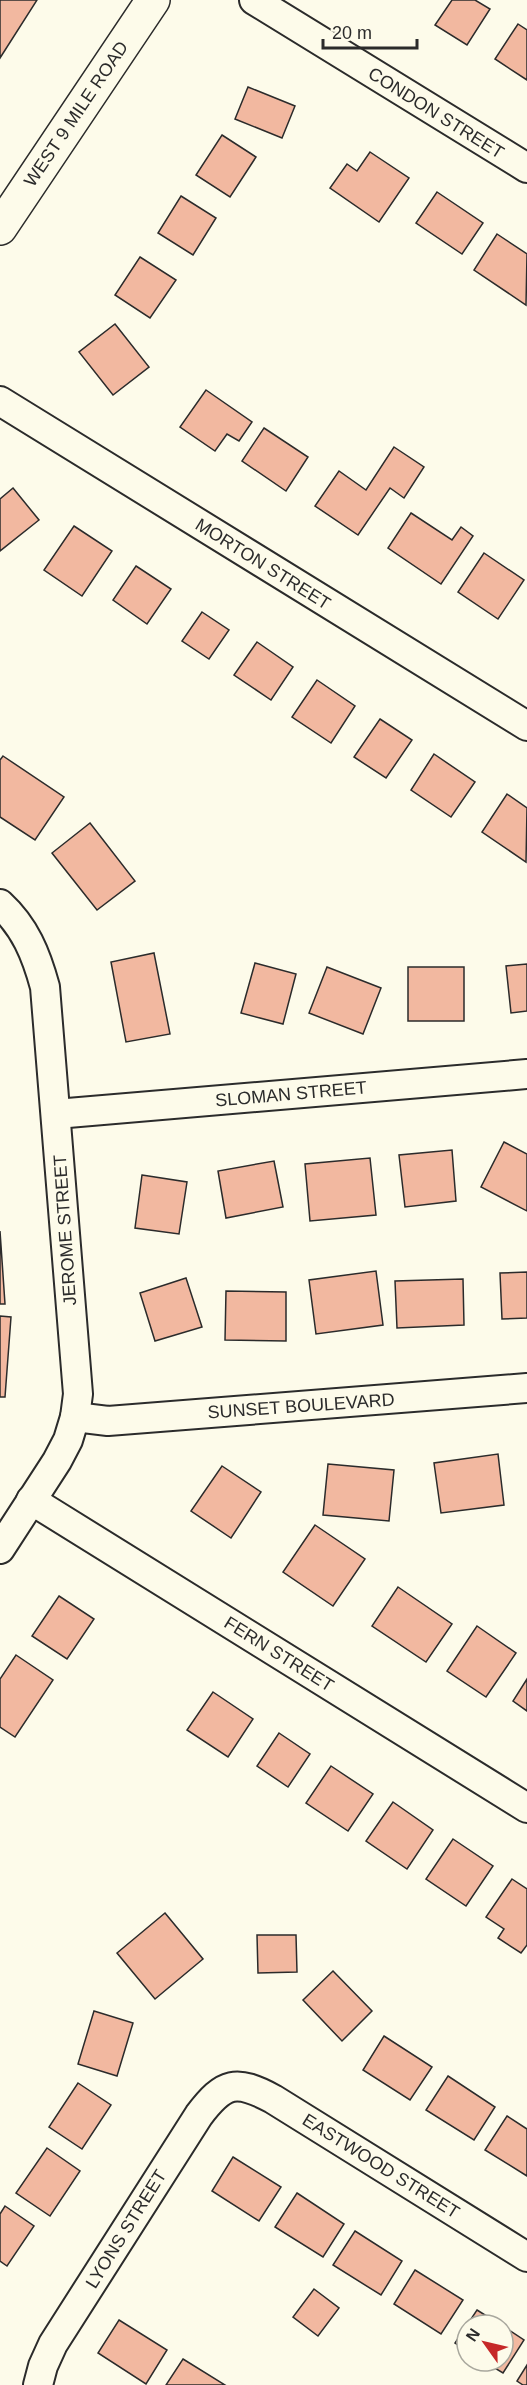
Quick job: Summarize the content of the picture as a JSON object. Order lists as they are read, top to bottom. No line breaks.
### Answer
{"streets":{"main road":["WEST 9 MILE ROAD"],"street":["CONDON STREET","MORTON STREET","SLOMAN STREET","JEROME STREET","SUNSET BOULEVARD","FERN STREET","EASTWOOD STREET","LYONS STREET"]},"crossings":[["SLOMAN STREET","JEROME STREET"],["JEROME STREET","SUNSET BOULEVARD"],["JEROME STREET","FERN STREET"],["EASTWOOD STREET","LYONS STREET"]],"scale_bar":"20 m","north":"top left"}
